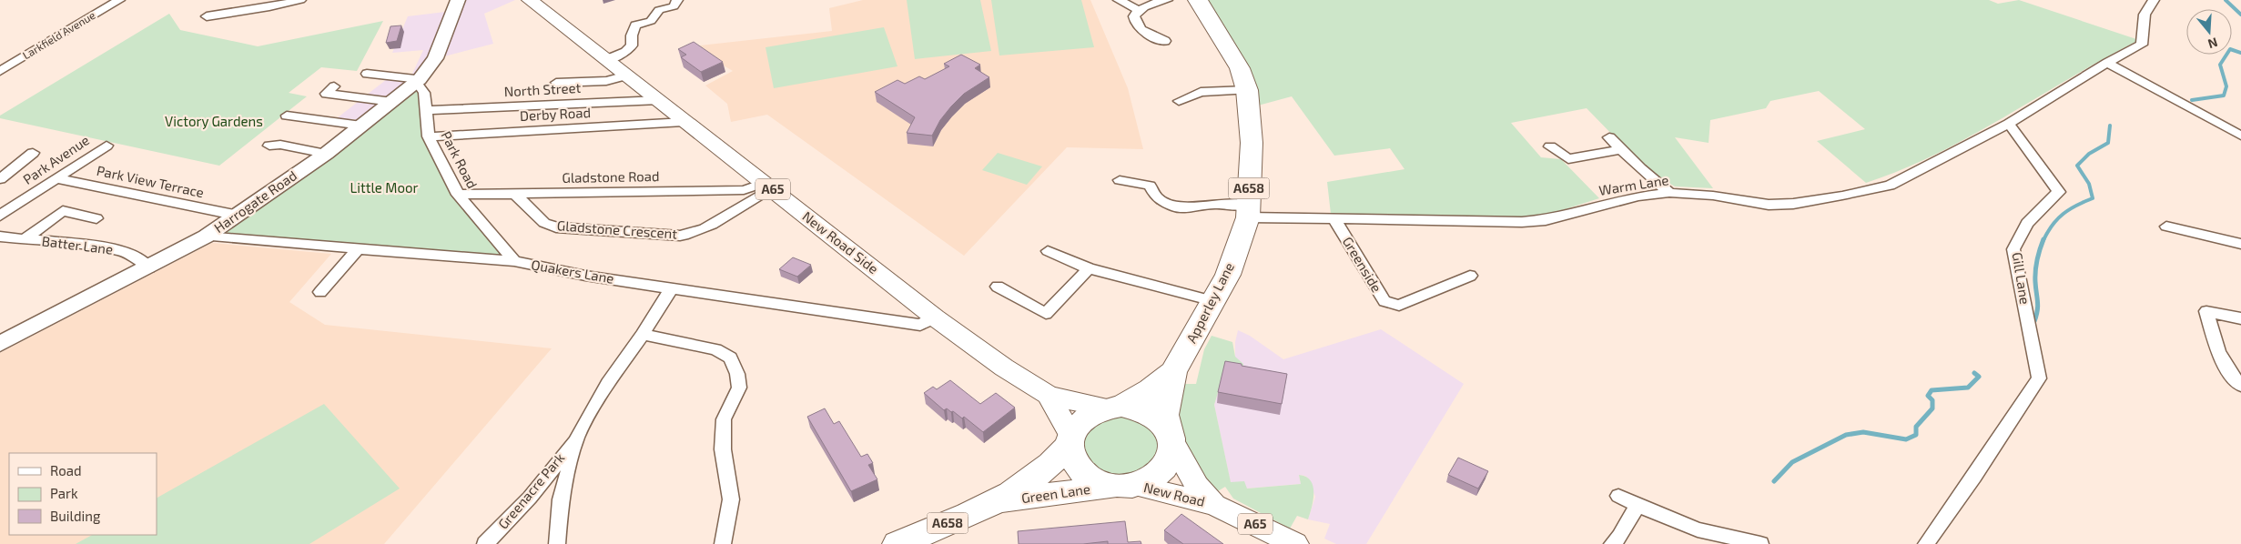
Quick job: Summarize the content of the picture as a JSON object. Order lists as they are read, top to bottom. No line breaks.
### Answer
{"streets":{"highway":["A658","Apperley Lane","Green Lane"],"main road":["A65","Harrogate Road","New Road Side","New Road"],"street":["Larkfield Avenue","North Street","Derby Road","Park Avenue","Park Road","Gladstone Road","Park View Terrace","Warm Lane","Gladstone Crescent","Batter Lane","Greenside","Quakers Lane","Gill Lane","Greenacre Park"]},"crossings":[["North Street","Park Road"],["North Street","New Road Side"],["Derby Road","Park Road"],["Derby Road","New Road Side"],["Park Avenue","Park View Terrace"],["Park Road","Gladstone Road"],["Park Road","Harrogate Road"],["Park Road","Quakers Lane"],["Gladstone Road","Gladstone Crescent"],["Gladstone Road","New Road Side"],["Park View Terrace","Harrogate Road"],["Warm Lane","Greenside"],["Warm Lane","Gill Lane"],["Warm Lane","Apperley Lane"],["A658","New Road Side"],["A658","Apperley Lane"],["A658","Green Lane"],["A658","New Road"],["Harrogate Road","Batter Lane"],["Harrogate Road","Quakers Lane"],["Gladstone Crescent","New Road Side"],["New Road Side","Quakers Lane"],["New Road Side","Apperley Lane"],["New Road Side","Green Lane"],["New Road Side","New Road"],["Quakers Lane","Greenacre Park"],["Apperley Lane","Green Lane"],["Apperley Lane","New Road"],["Green Lane","New Road"]],"parks":["Victory Gardens","Little Moor"],"legend":["Road","Park","Building"],"north":"bottom"}
